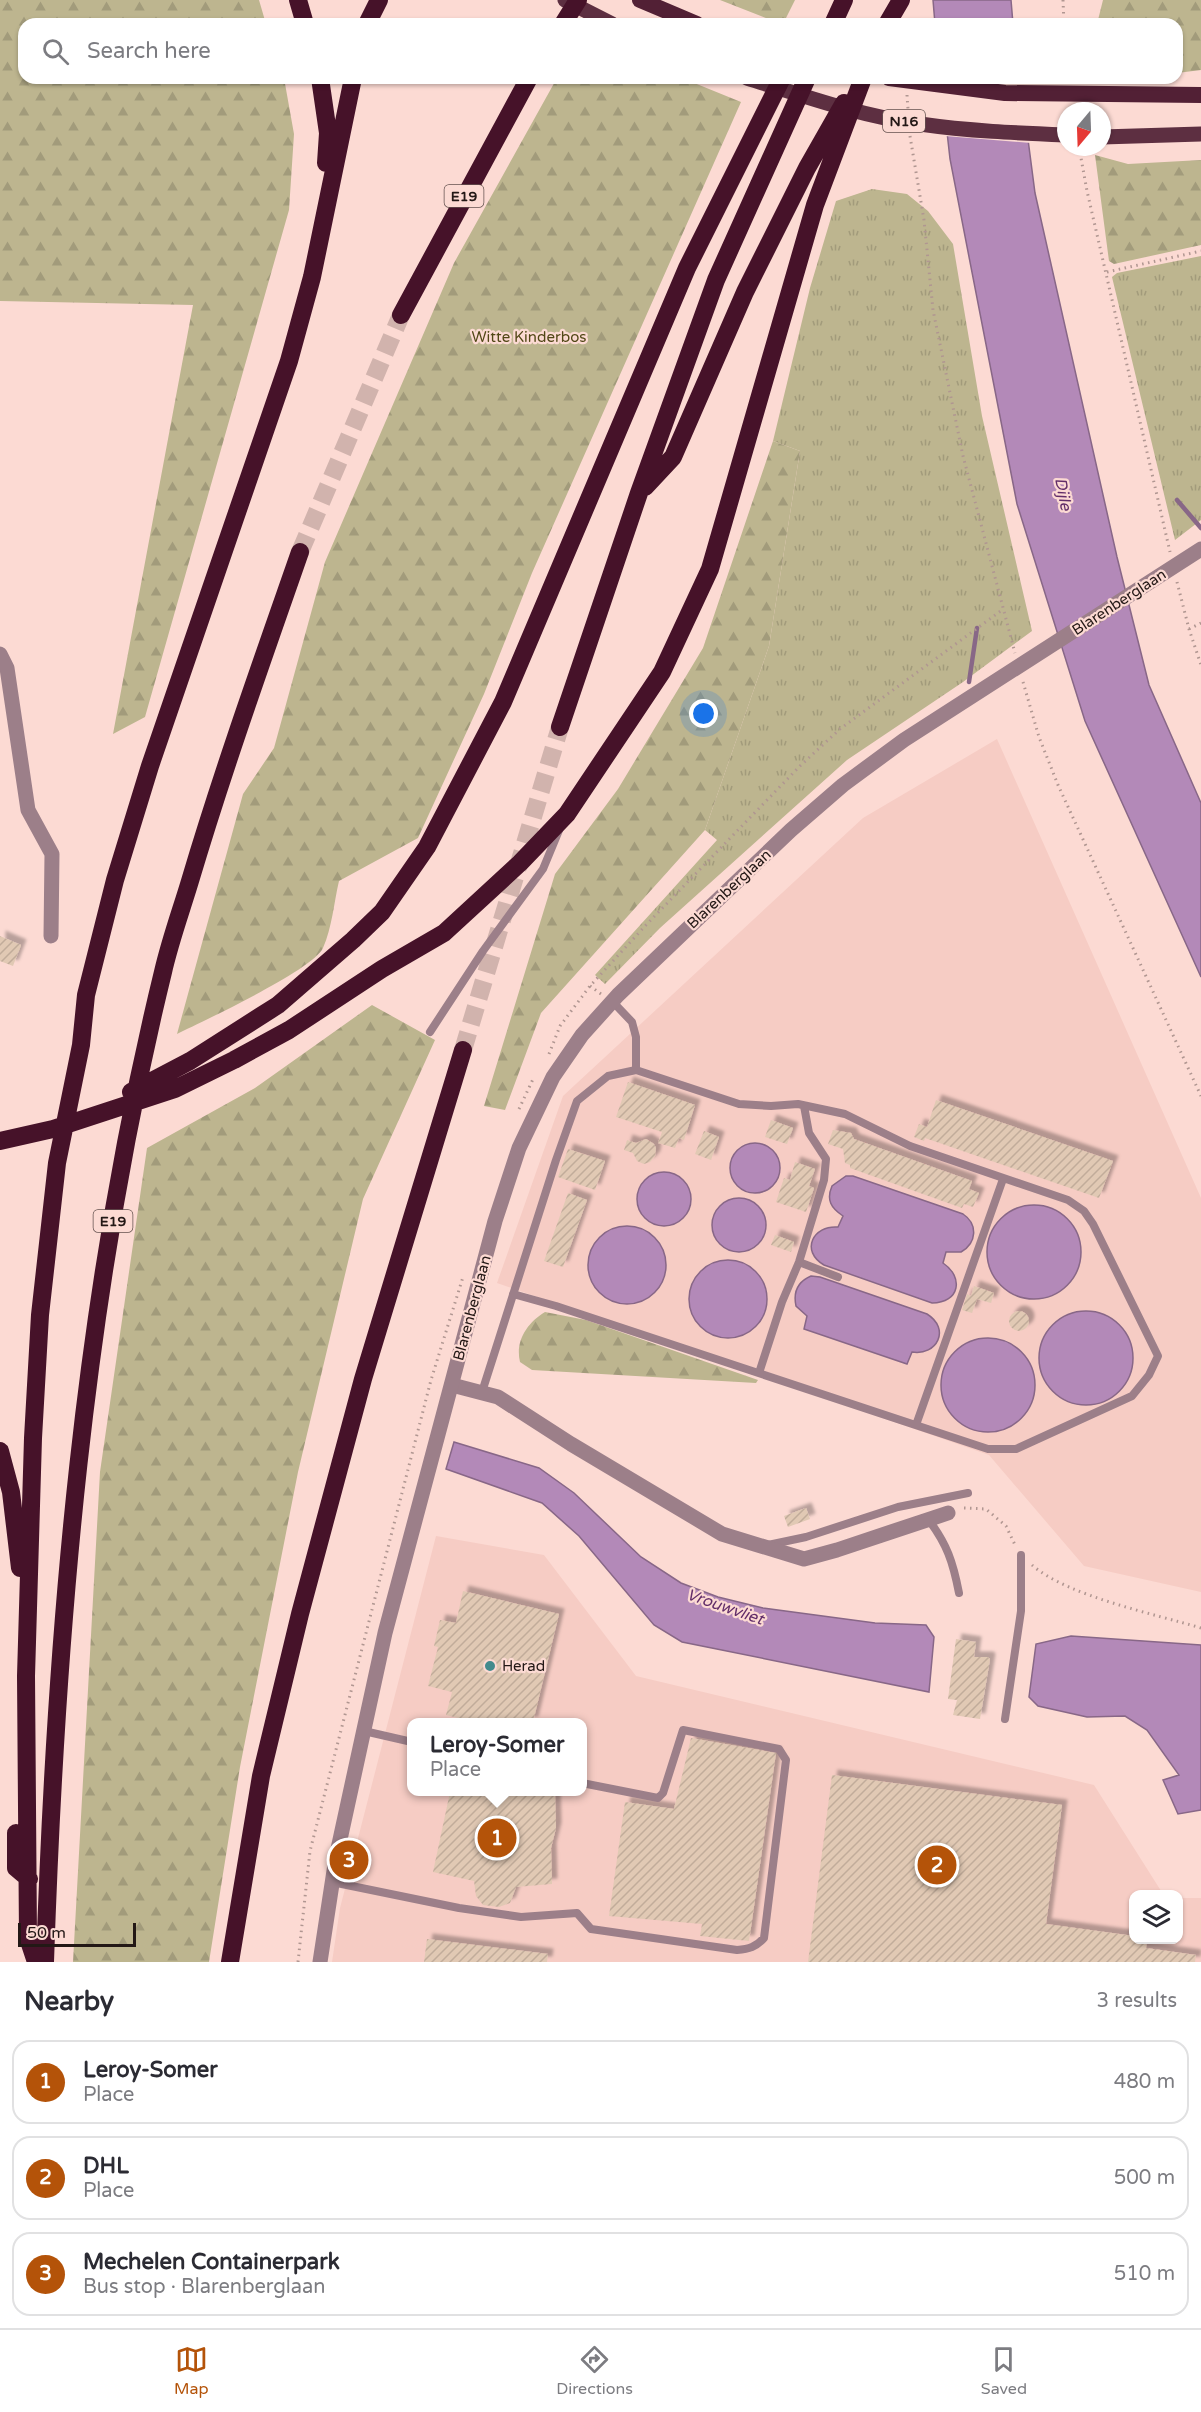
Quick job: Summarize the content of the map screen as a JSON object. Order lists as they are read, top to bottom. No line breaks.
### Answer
{"streets":{"highway":["E19"],"main road":["N16"],"street":["Blarenberglaan"]},"water":["Dijle","Vrouwvliet"],"parks":["Witte Kinderbos"],"places":["Herad"],"scale_bar":"50 m","north":"bottom","page":{"search":"Search here","popup":["Leroy-Somer","Place"],"pins":["1","3","2"],"scale":"50 m","heading":["Nearby","3 results"],"list":[{"mark":"1","name":"Leroy-Somer","note":"Place","value":"480 m"},{"mark":"2","name":"DHL","note":"Place","value":"500 m"},{"mark":"3","name":"Mechelen Containerpark","note":"Bus stop · Blarenberglaan","value":"510 m"}],"nav":["Map","Directions","Saved"]}}
